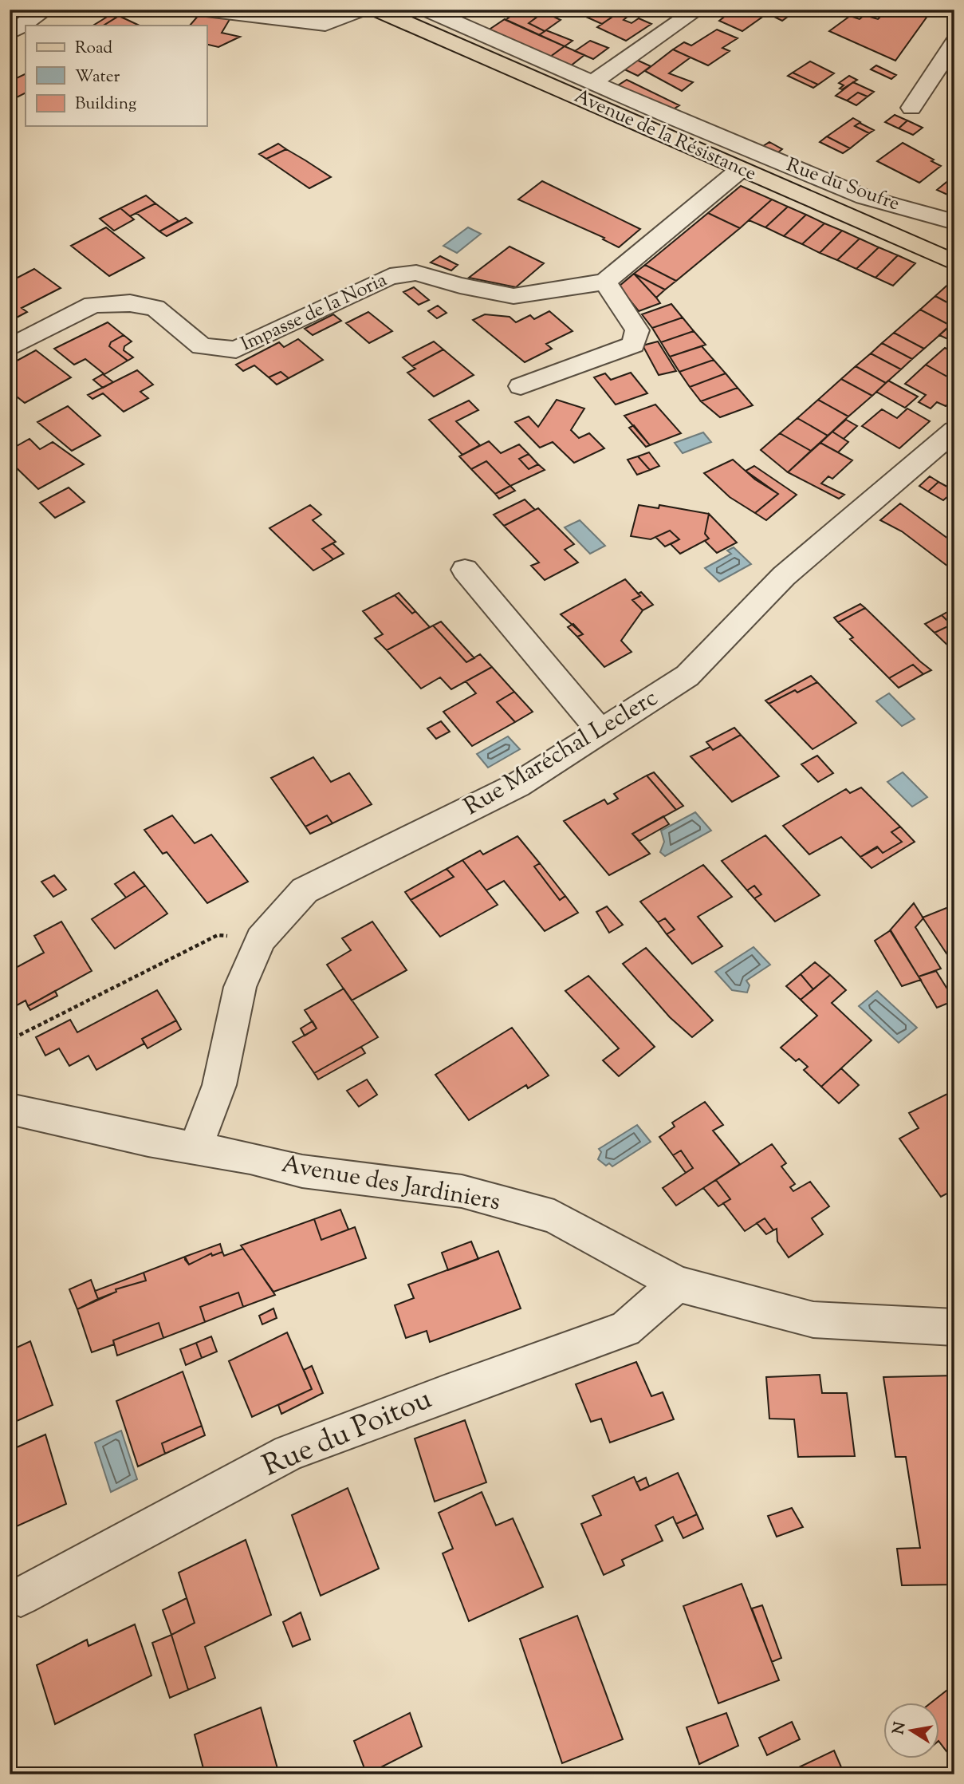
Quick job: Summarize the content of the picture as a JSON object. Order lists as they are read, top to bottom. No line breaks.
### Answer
{"streets":{"main road":["Avenue de la Résistance"],"street":["Rue du Soufre","Impasse de la Noria","Rue Maréchal Leclerc","Avenue des Jardiniers","Rue du Poitou"]},"crossings":[["Rue Maréchal Leclerc","Avenue des Jardiniers"],["Avenue des Jardiniers","Rue du Poitou"]],"legend":["Road","Water","Building"],"north":"left"}
